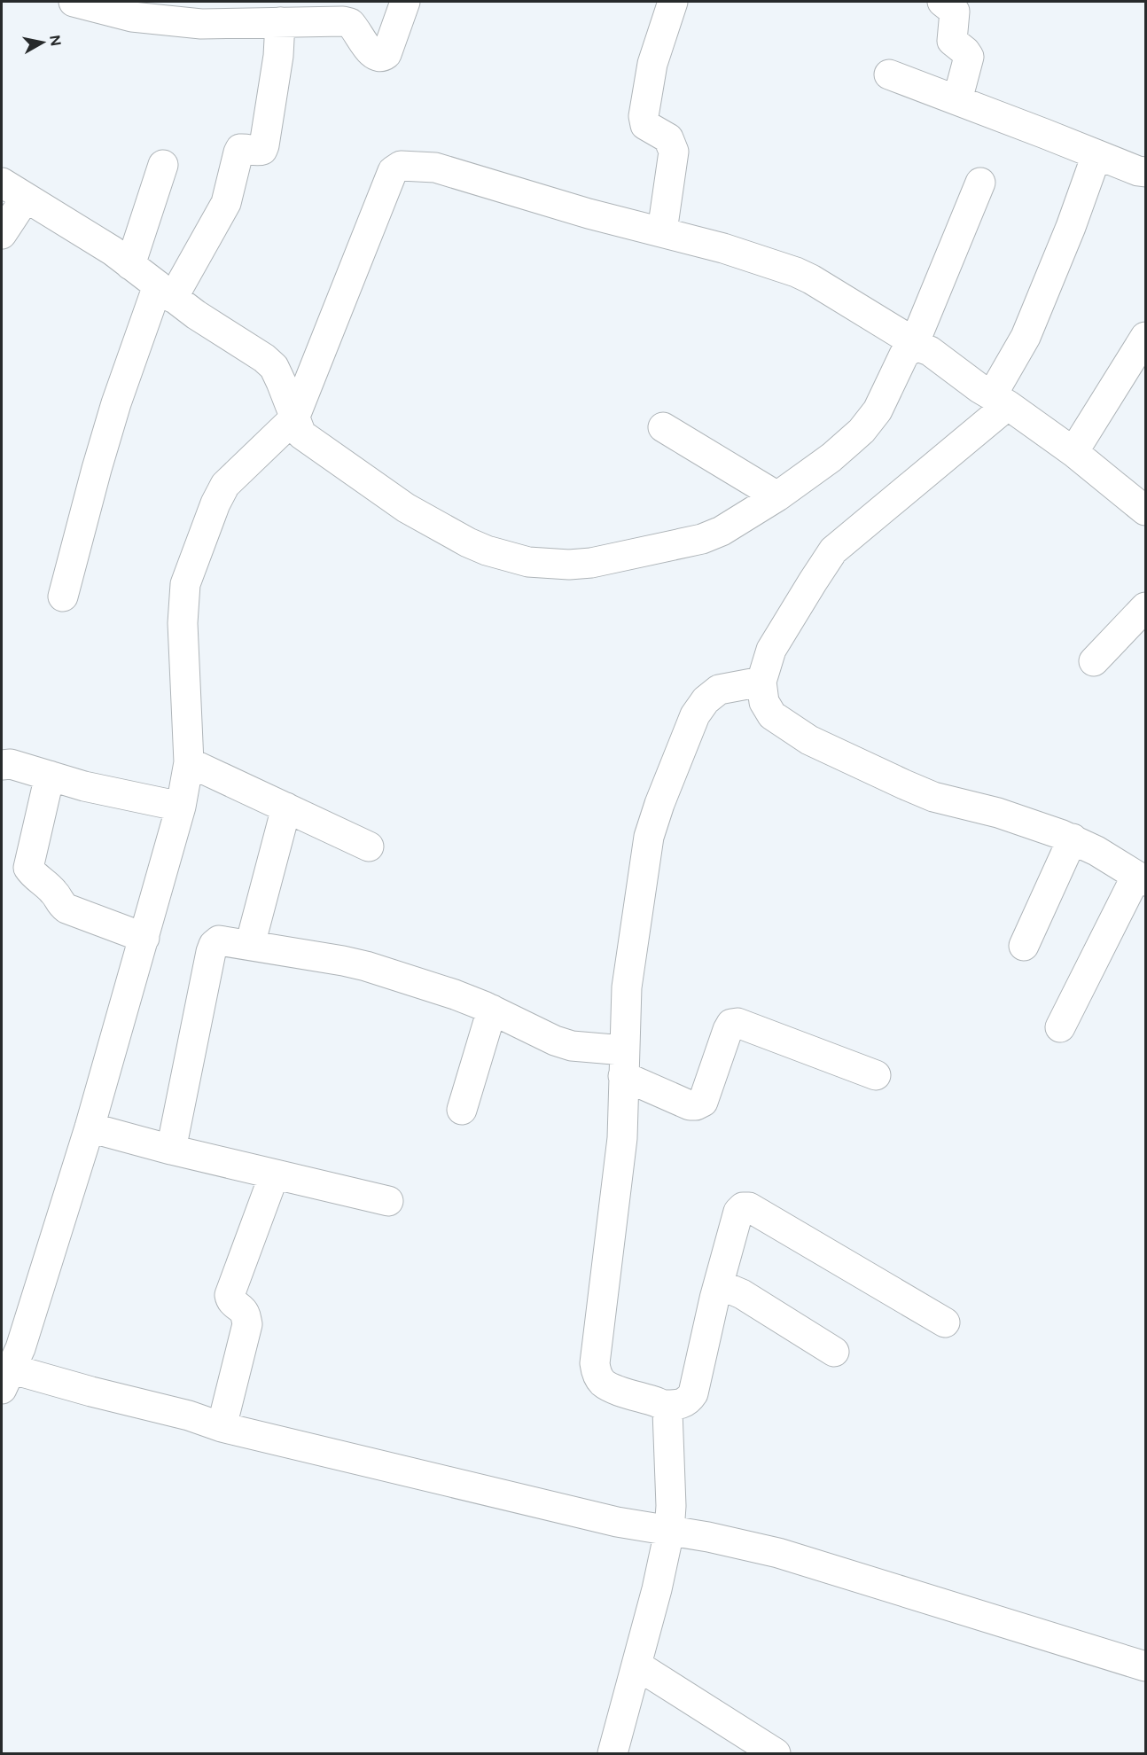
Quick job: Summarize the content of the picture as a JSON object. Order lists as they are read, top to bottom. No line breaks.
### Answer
{"north":"right"}
